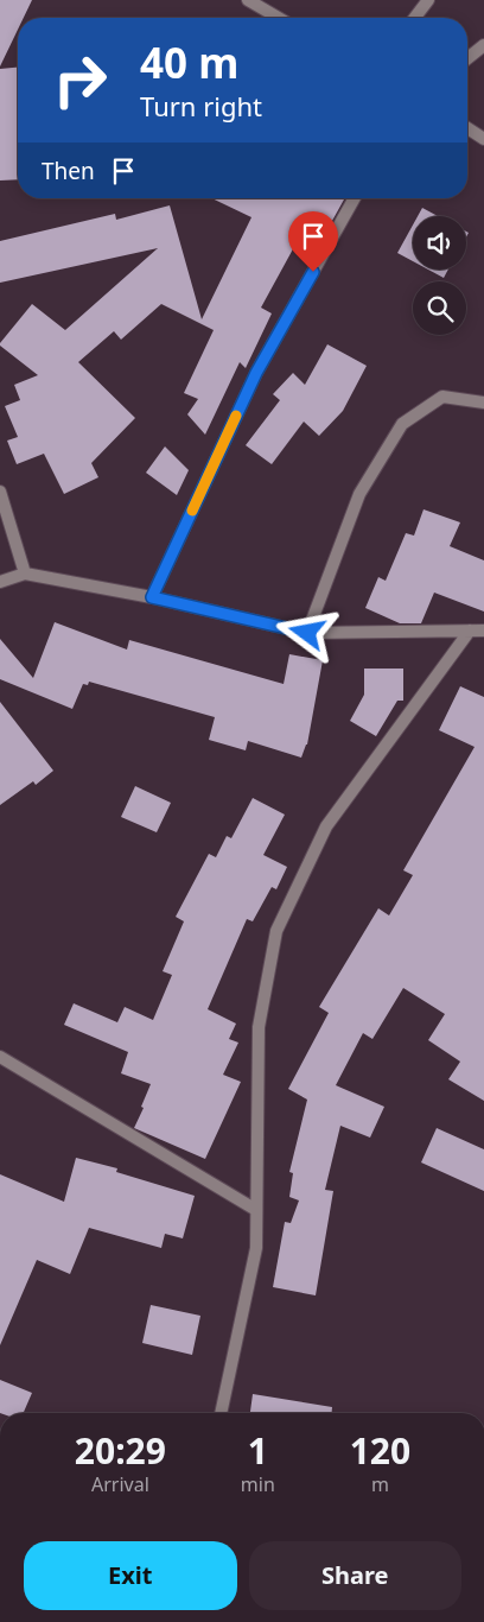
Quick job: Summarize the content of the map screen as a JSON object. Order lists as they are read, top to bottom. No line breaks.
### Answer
{"page":{"turn":["40 m","Turn right"],"then":"Then","eta":["20:29","Arrival","1","min","120","m"],"buttons":["Exit","Share"]}}
